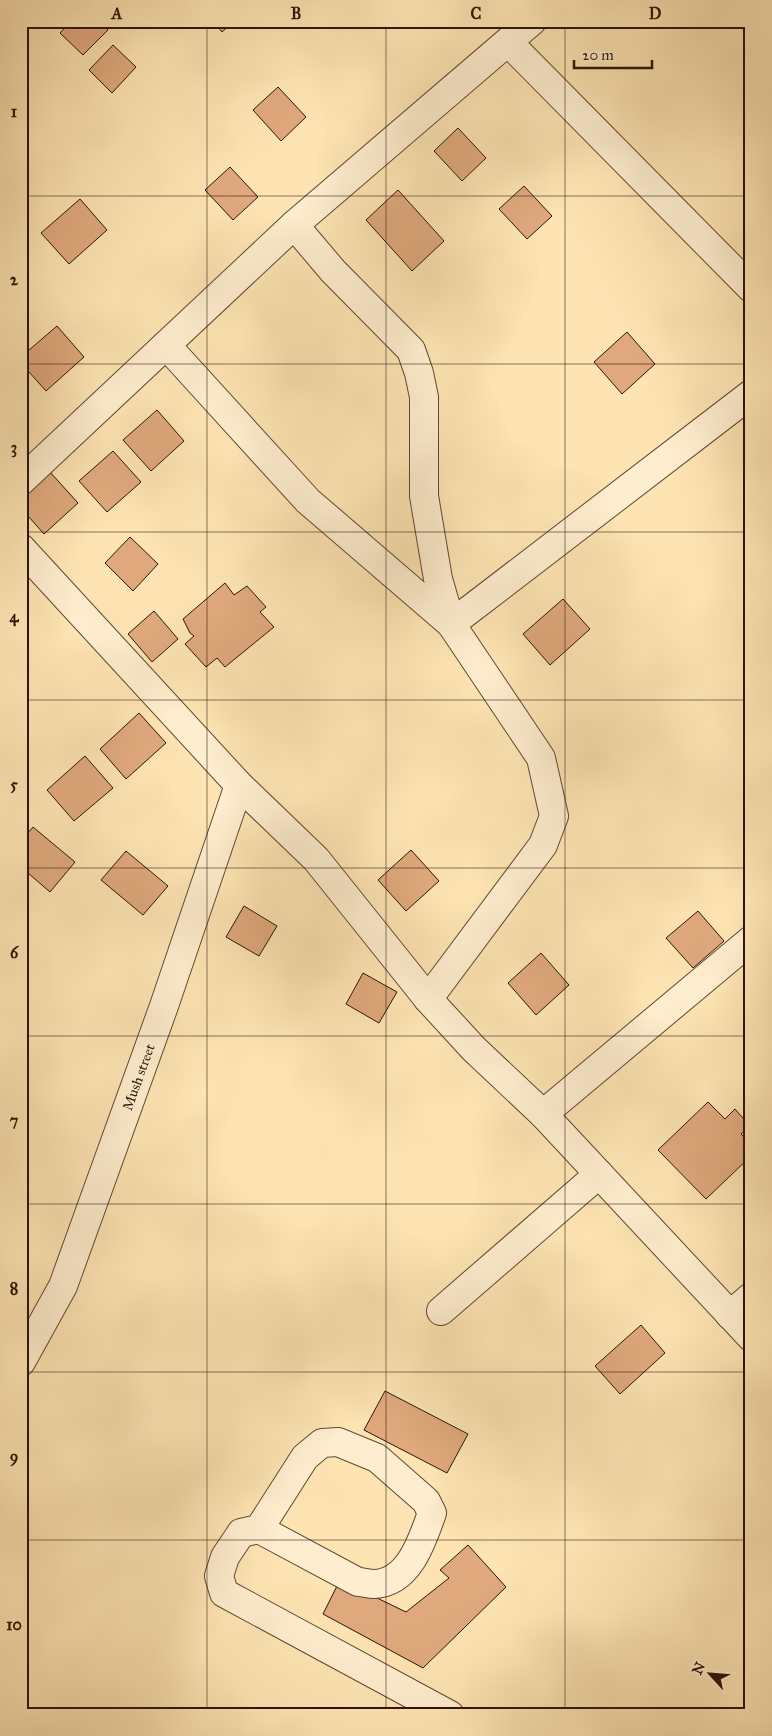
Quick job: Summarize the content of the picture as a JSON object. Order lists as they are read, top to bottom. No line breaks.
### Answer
{"streets":{"street":["Mush street"]},"scale_bar":"20 m","north":"top left","grid":{"columns":["A","B","C","D"],"rows":["1","2","3","4","5","6","7","8","9","10"]}}
